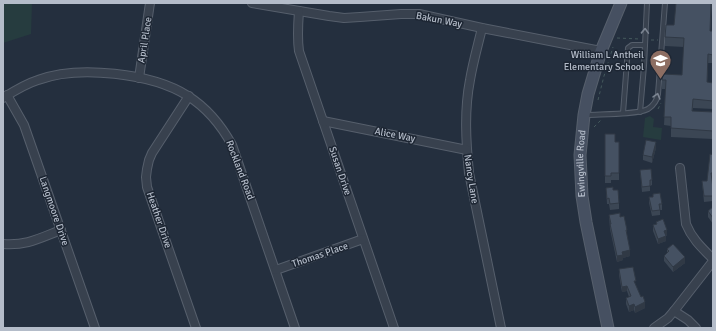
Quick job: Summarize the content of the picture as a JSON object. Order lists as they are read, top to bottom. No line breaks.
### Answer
{"streets":{"main road":["Ewingville Road"],"street":["Bakun Way","April Place","Alice Way","Rockland Road","Susan Drive","Nancy Lane","Langmoore Drive","Heather Drive","Thomas Place"]},"crossings":[["Bakun Way","Ewingville Road"],["Bakun Way","Susan Drive"],["Bakun Way","Nancy Lane"],["April Place","Rockland Road"],["Alice Way","Susan Drive"],["Alice Way","Nancy Lane"],["Rockland Road","Langmoore Drive"],["Rockland Road","Heather Drive"],["Rockland Road","Thomas Place"],["Susan Drive","Thomas Place"]],"places":{"school or university":["William L Antheil Elementary School"]}}
